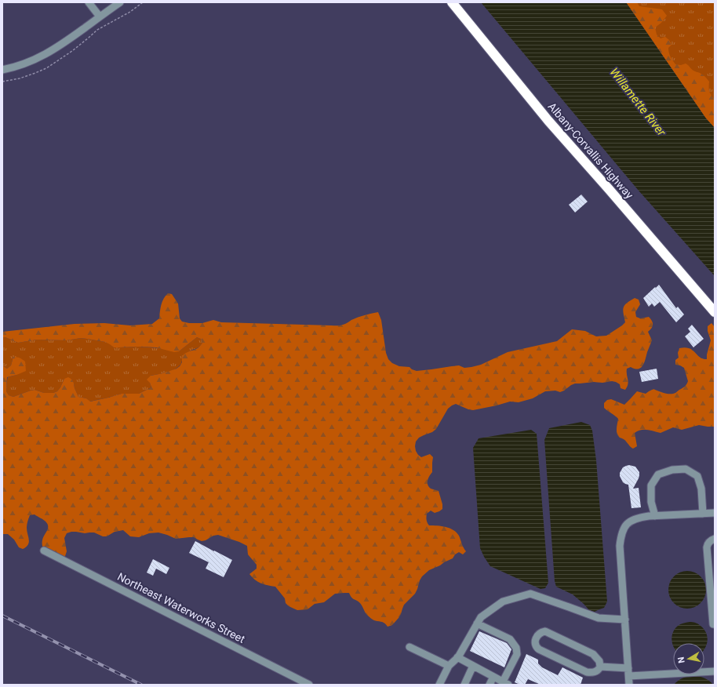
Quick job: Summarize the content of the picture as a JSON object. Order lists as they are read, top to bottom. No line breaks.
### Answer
{"streets":{"highway":["Albany-Corvallis Highway"],"street":["Northeast Waterworks Street"]},"water":["Willamette River"],"north":"left"}
